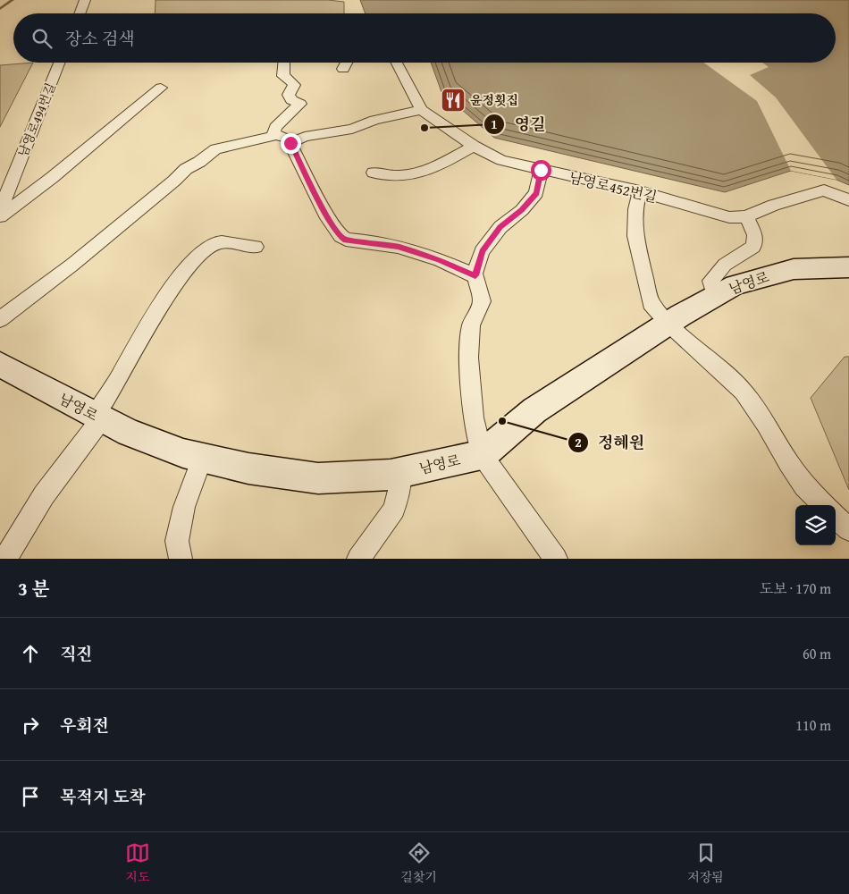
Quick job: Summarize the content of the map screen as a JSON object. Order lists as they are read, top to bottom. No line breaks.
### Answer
{"streets":{"main road":["남영로"],"street":["남영로494번길","남영로452번길"]},"places":{"restaurant":["윤정횟집"],"other":["영길","정혜원"]},"page":{"search":"장소 검색","heading":["3 분","도보 · 170 m"],"list":[["직진","60 m"],["우회전","110 m"],"목적지 도착"],"nav":["지도","길찾기","저장됨"]}}
